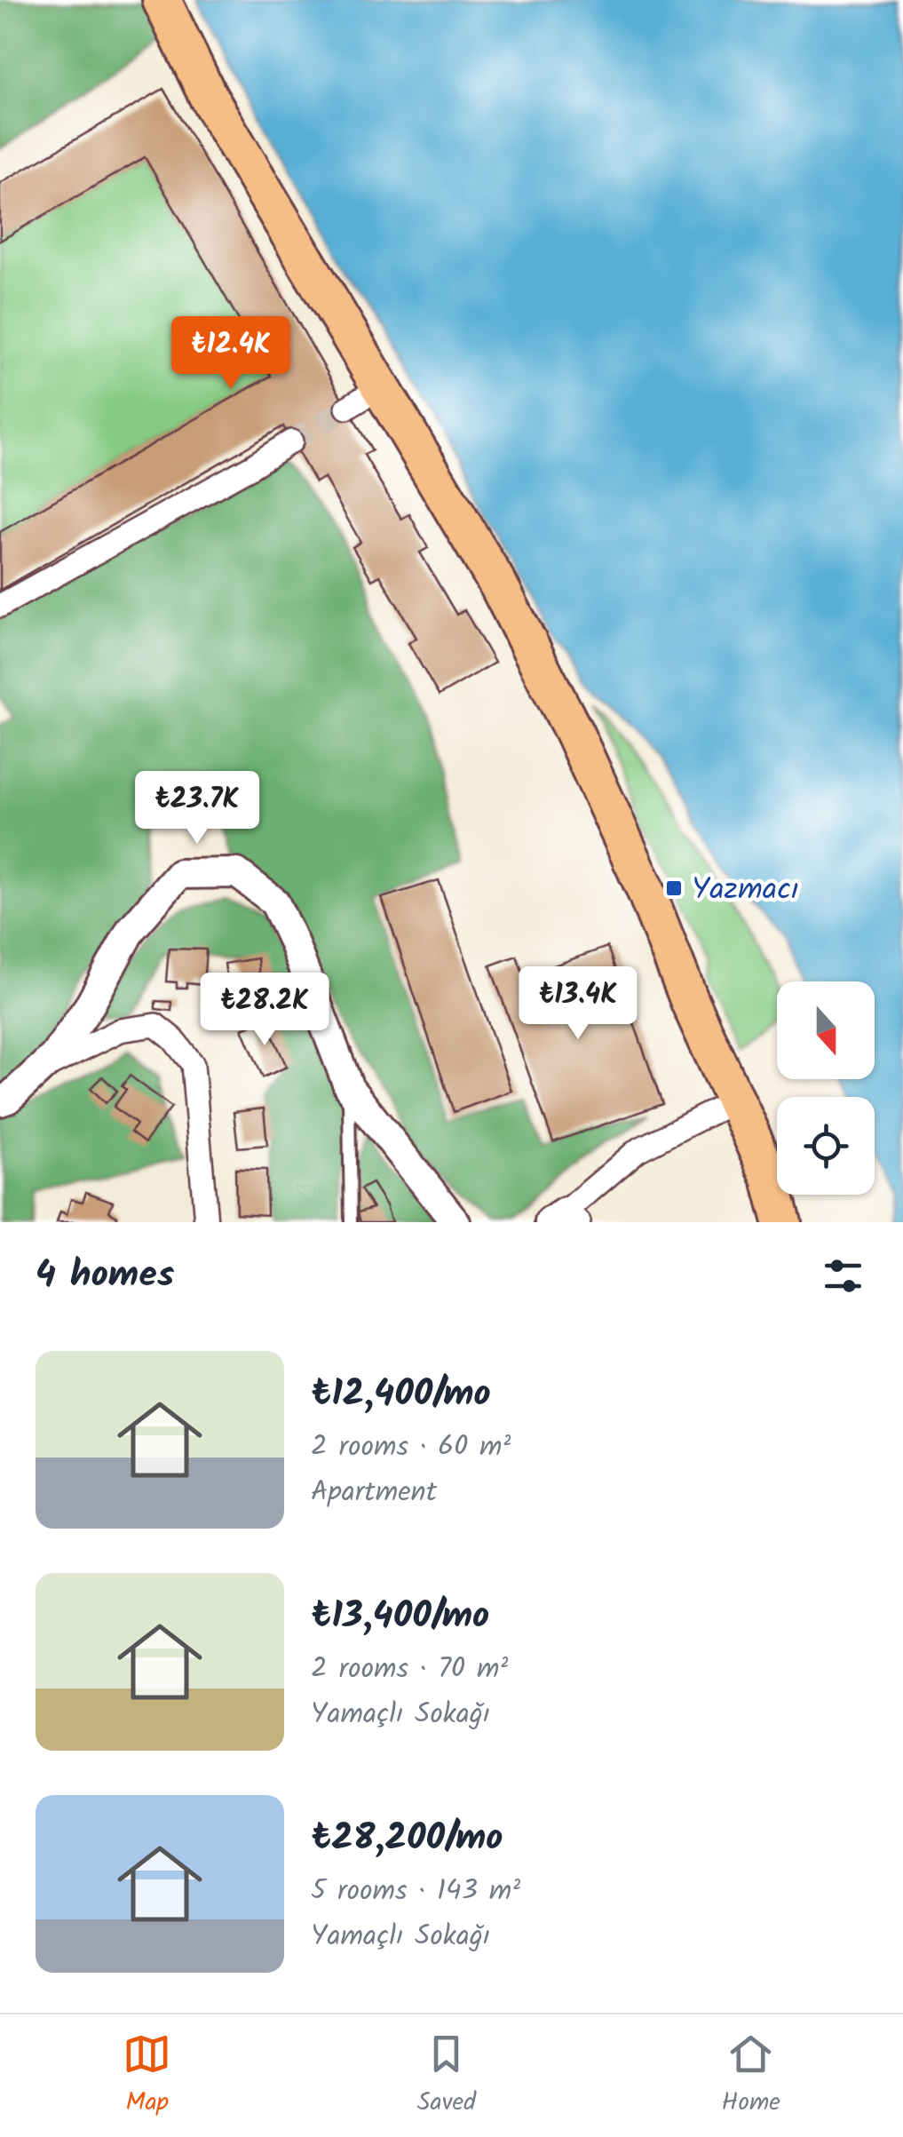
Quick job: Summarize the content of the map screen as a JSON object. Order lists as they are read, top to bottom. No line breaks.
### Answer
{"places":{"transit":["Yazmacı"]},"north":"bottom","page":{"price":["₺12.4K","₺23.7K","₺13.4K","₺28.2K"],"heading":"4 homes","list":[{"name":"₺12,400/mo","note":"2 rooms · 60 m² · Apartment"},{"name":"₺13,400/mo","note":"2 rooms · 70 m² · Yamaçlı Sokağı"},{"name":"₺28,200/mo","note":"5 rooms · 143 m² · Yamaçlı Sokağı"}],"tabs":["Map","Saved","Home"]}}
